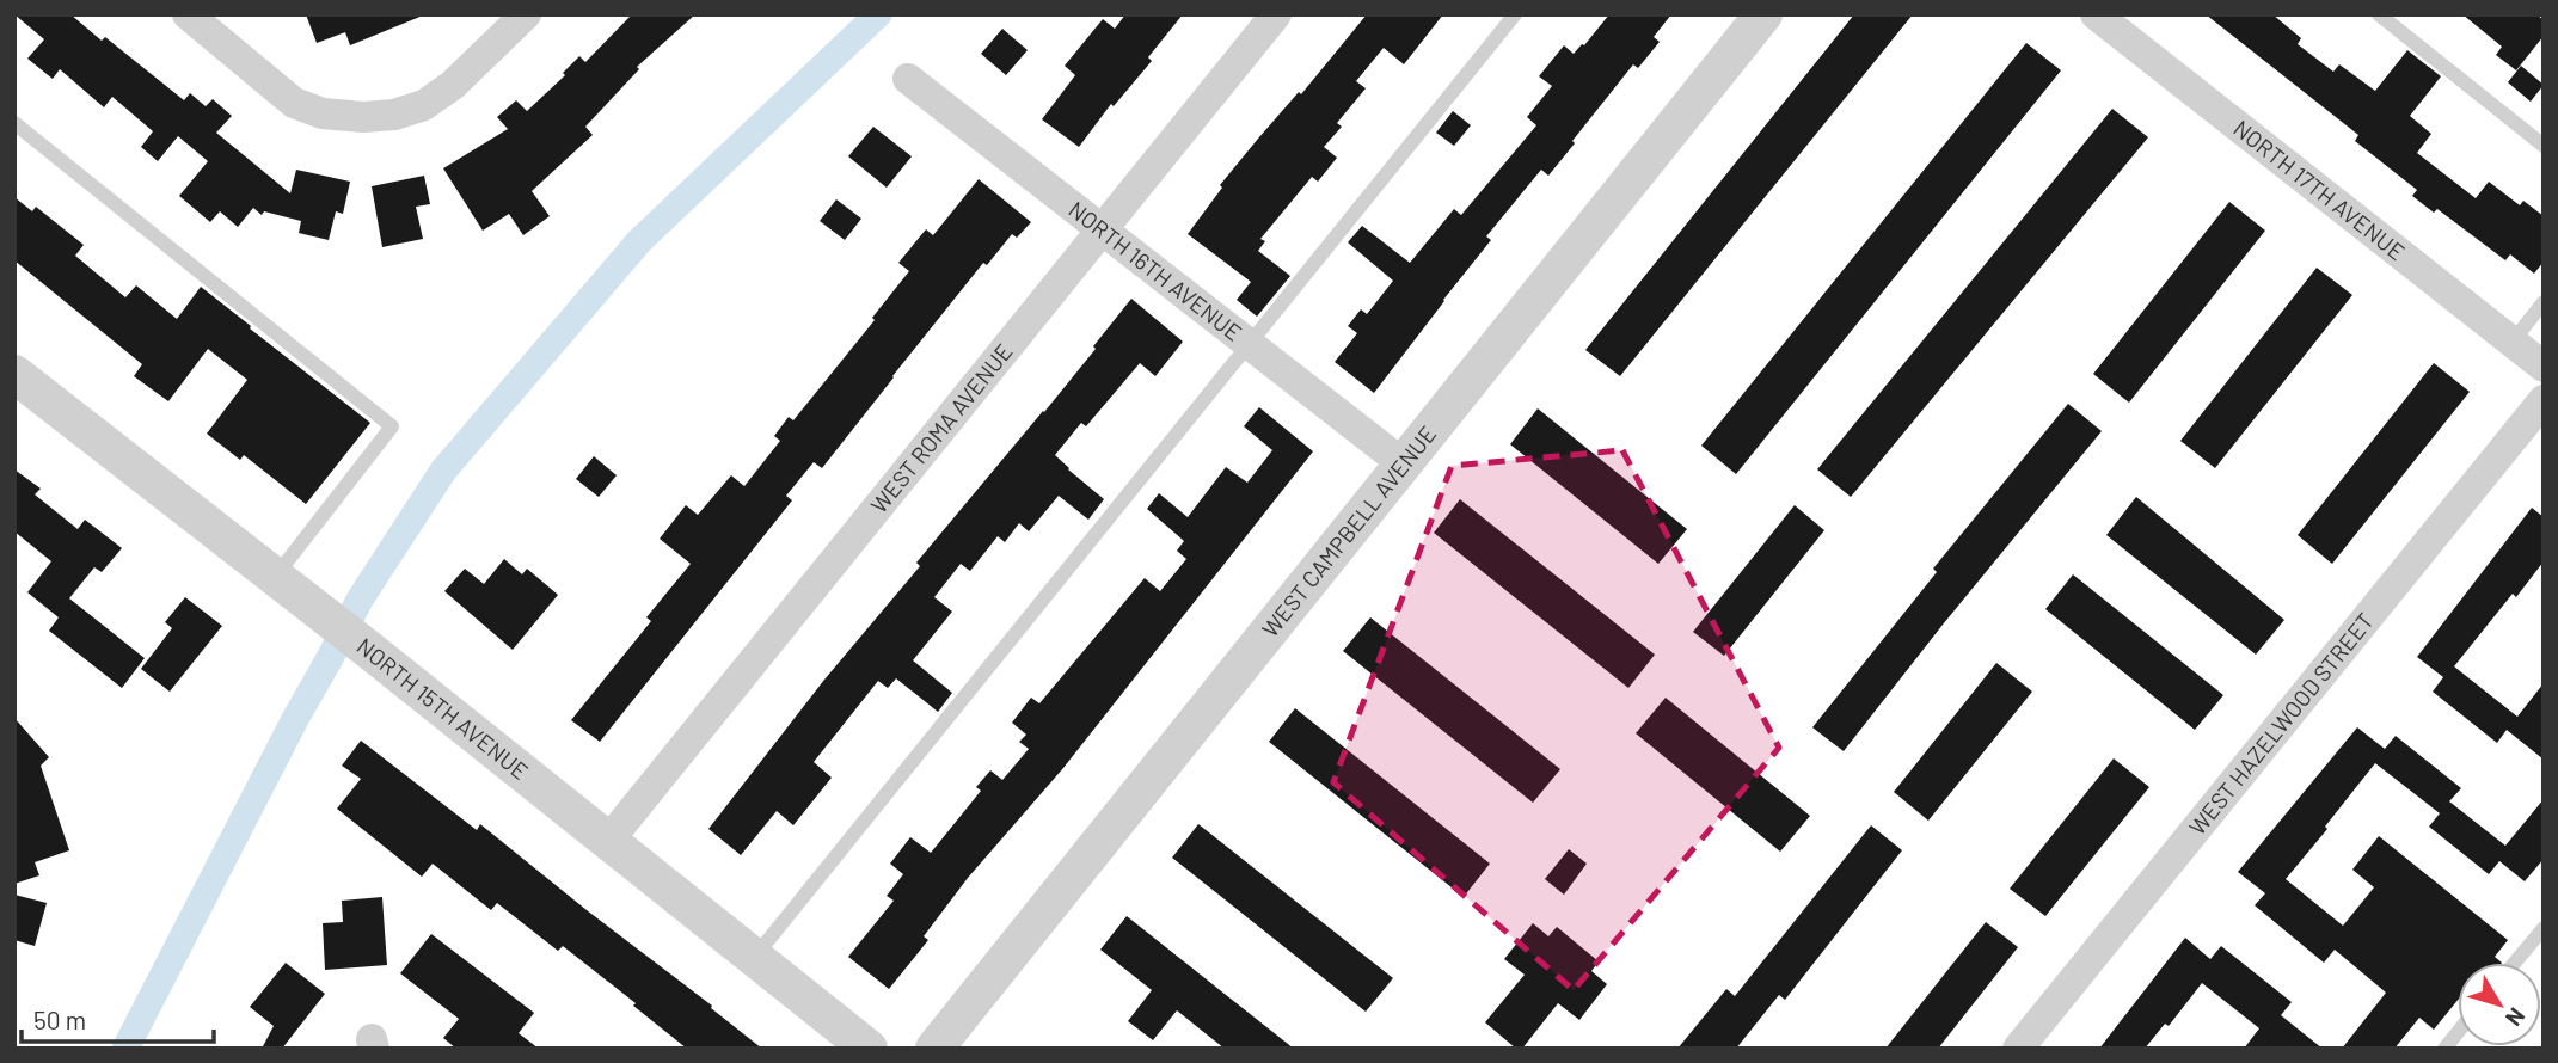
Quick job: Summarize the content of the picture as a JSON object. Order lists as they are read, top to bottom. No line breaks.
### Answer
{"streets":{"street":["NORTH 17TH AVENUE","NORTH 16TH AVENUE","WEST ROMA AVENUE","WEST CAMPBELL AVENUE","NORTH 15TH AVENUE","WEST HAZELWOOD STREET"]},"crossings":[["NORTH 16TH AVENUE","WEST ROMA AVENUE"],["NORTH 16TH AVENUE","WEST CAMPBELL AVENUE"],["WEST ROMA AVENUE","NORTH 15TH AVENUE"]],"scale_bar":"50 m","north":"bottom right"}
